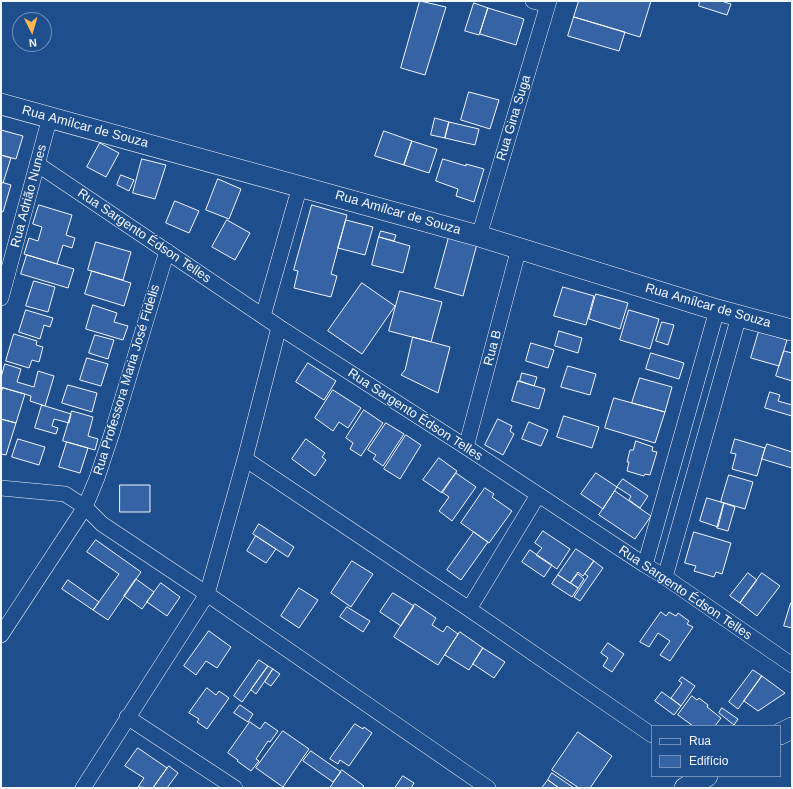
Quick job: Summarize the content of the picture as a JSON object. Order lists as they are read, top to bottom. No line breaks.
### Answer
{"streets":{"street":["Rua Gina Suga","Rua Amílcar de Souza","Rua Adrião Nunes","Rua Sargento Édson Telles","Rua B","Rua Professora Maria José Fidelis"]},"crossings":[["Rua Gina Suga","Rua Amílcar de Souza"],["Rua Amílcar de Souza","Rua Adrião Nunes"],["Rua Amílcar de Souza","Rua B"],["Rua Adrião Nunes","Rua Sargento Édson Telles"],["Rua Sargento Édson Telles","Rua B"],["Rua Sargento Édson Telles","Rua Professora Maria José Fidelis"]],"legend":["Rua","Edifício"],"north":"bottom"}
